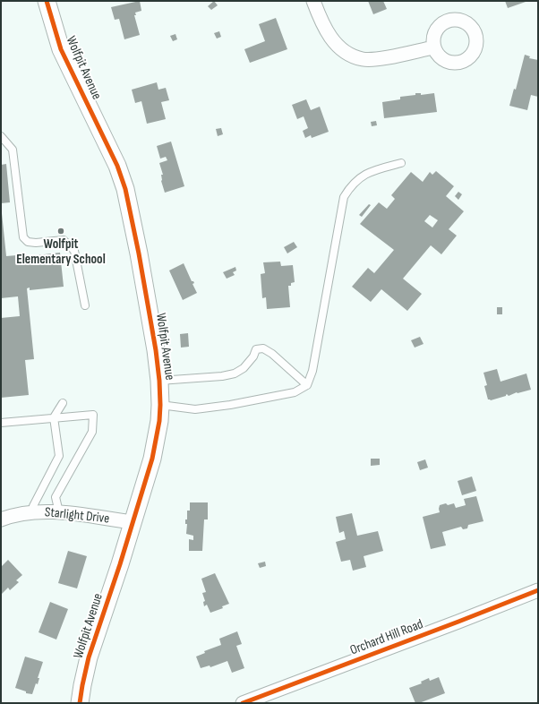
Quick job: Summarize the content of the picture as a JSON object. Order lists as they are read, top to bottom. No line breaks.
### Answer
{"streets":{"street":["Wolfpit Avenue","Starlight Drive","Orchard Hill Road"]},"crossings":[["Wolfpit Avenue","Starlight Drive"]],"places":["Wolfpit Elementary School"]}
